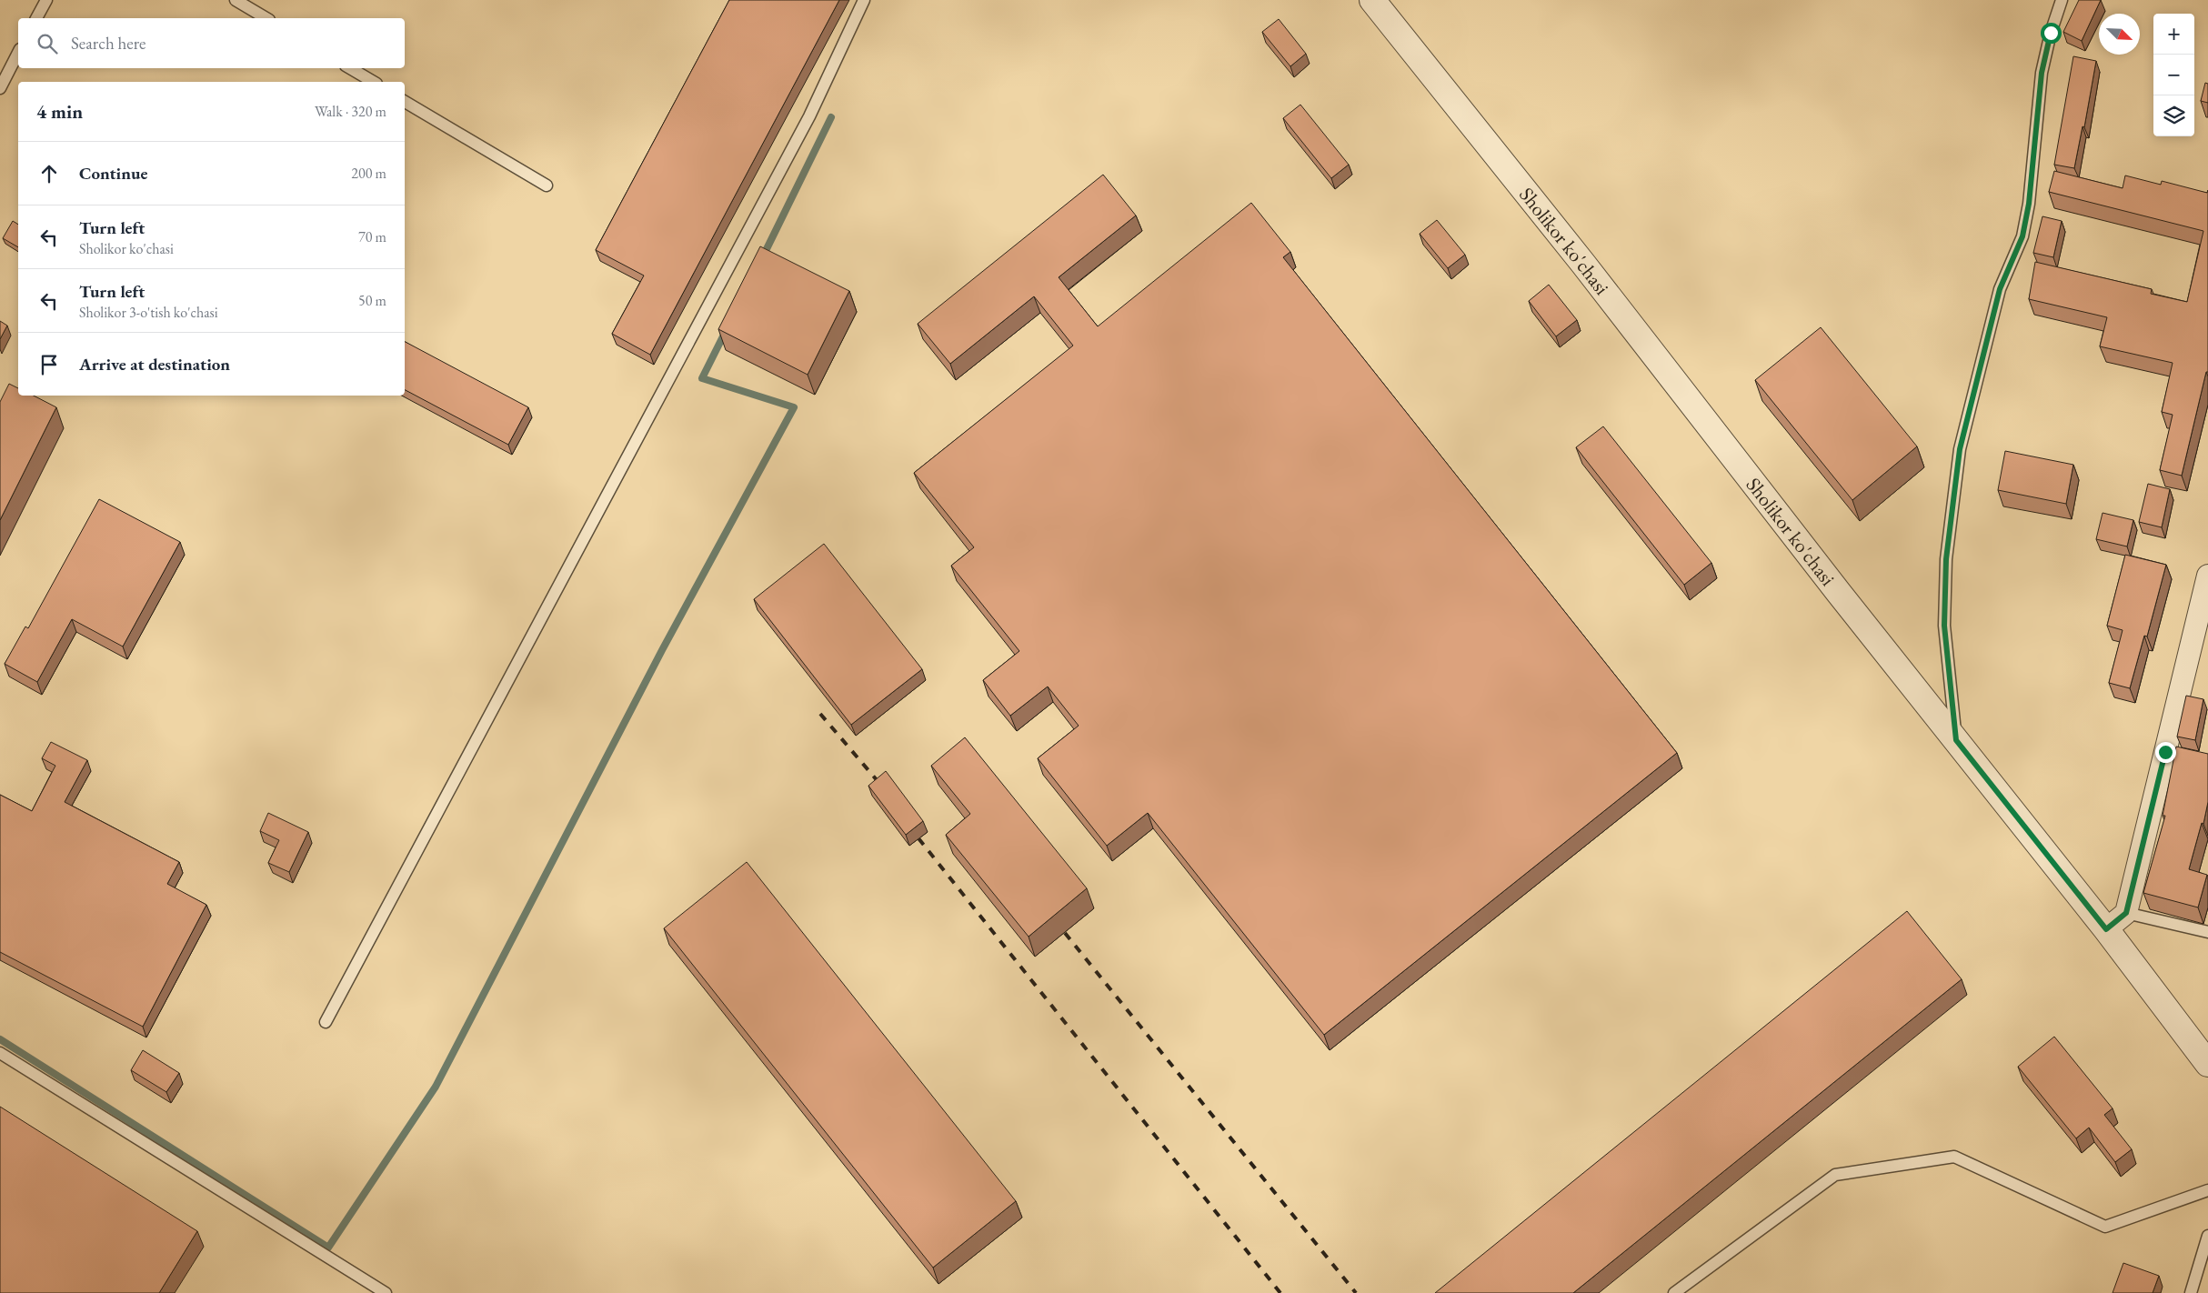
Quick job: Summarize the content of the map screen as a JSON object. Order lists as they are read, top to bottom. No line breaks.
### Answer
{"streets":{"street":["Sholikor ko'chasi"]},"north":"bottom right","page":{"map_buttons":["+","−"],"search":"Search here","heading":["4 min","Walk · 320 m"],"list":[["Continue","200 m"],["Turn left","Sholikor ko'chasi","70 m"],["Turn left","Sholikor 3-o'tish ko'chasi","50 m"],"Arrive at destination"]}}
